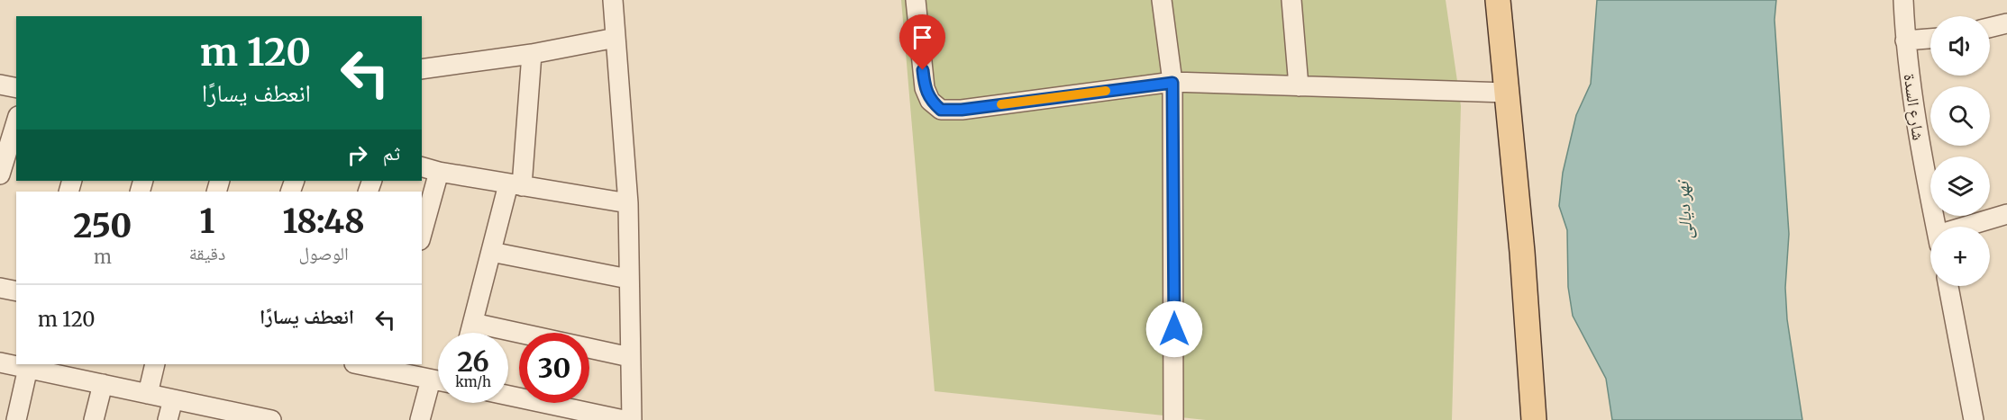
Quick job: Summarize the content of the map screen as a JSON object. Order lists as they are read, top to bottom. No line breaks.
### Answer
{"streets":{"street":["شارع السدة"]},"water":["نهر ديالى"],"page":{"map_buttons":"+","turn":["120 m","انعطف يسارًا"],"then":"ثم","eta":["18:48","الوصول","1","دقيقة","250","m"],"list":[{"name":"انعطف يسارًا","value":"120 m"}],"speed":"26 km/h","limit":"30"}}
